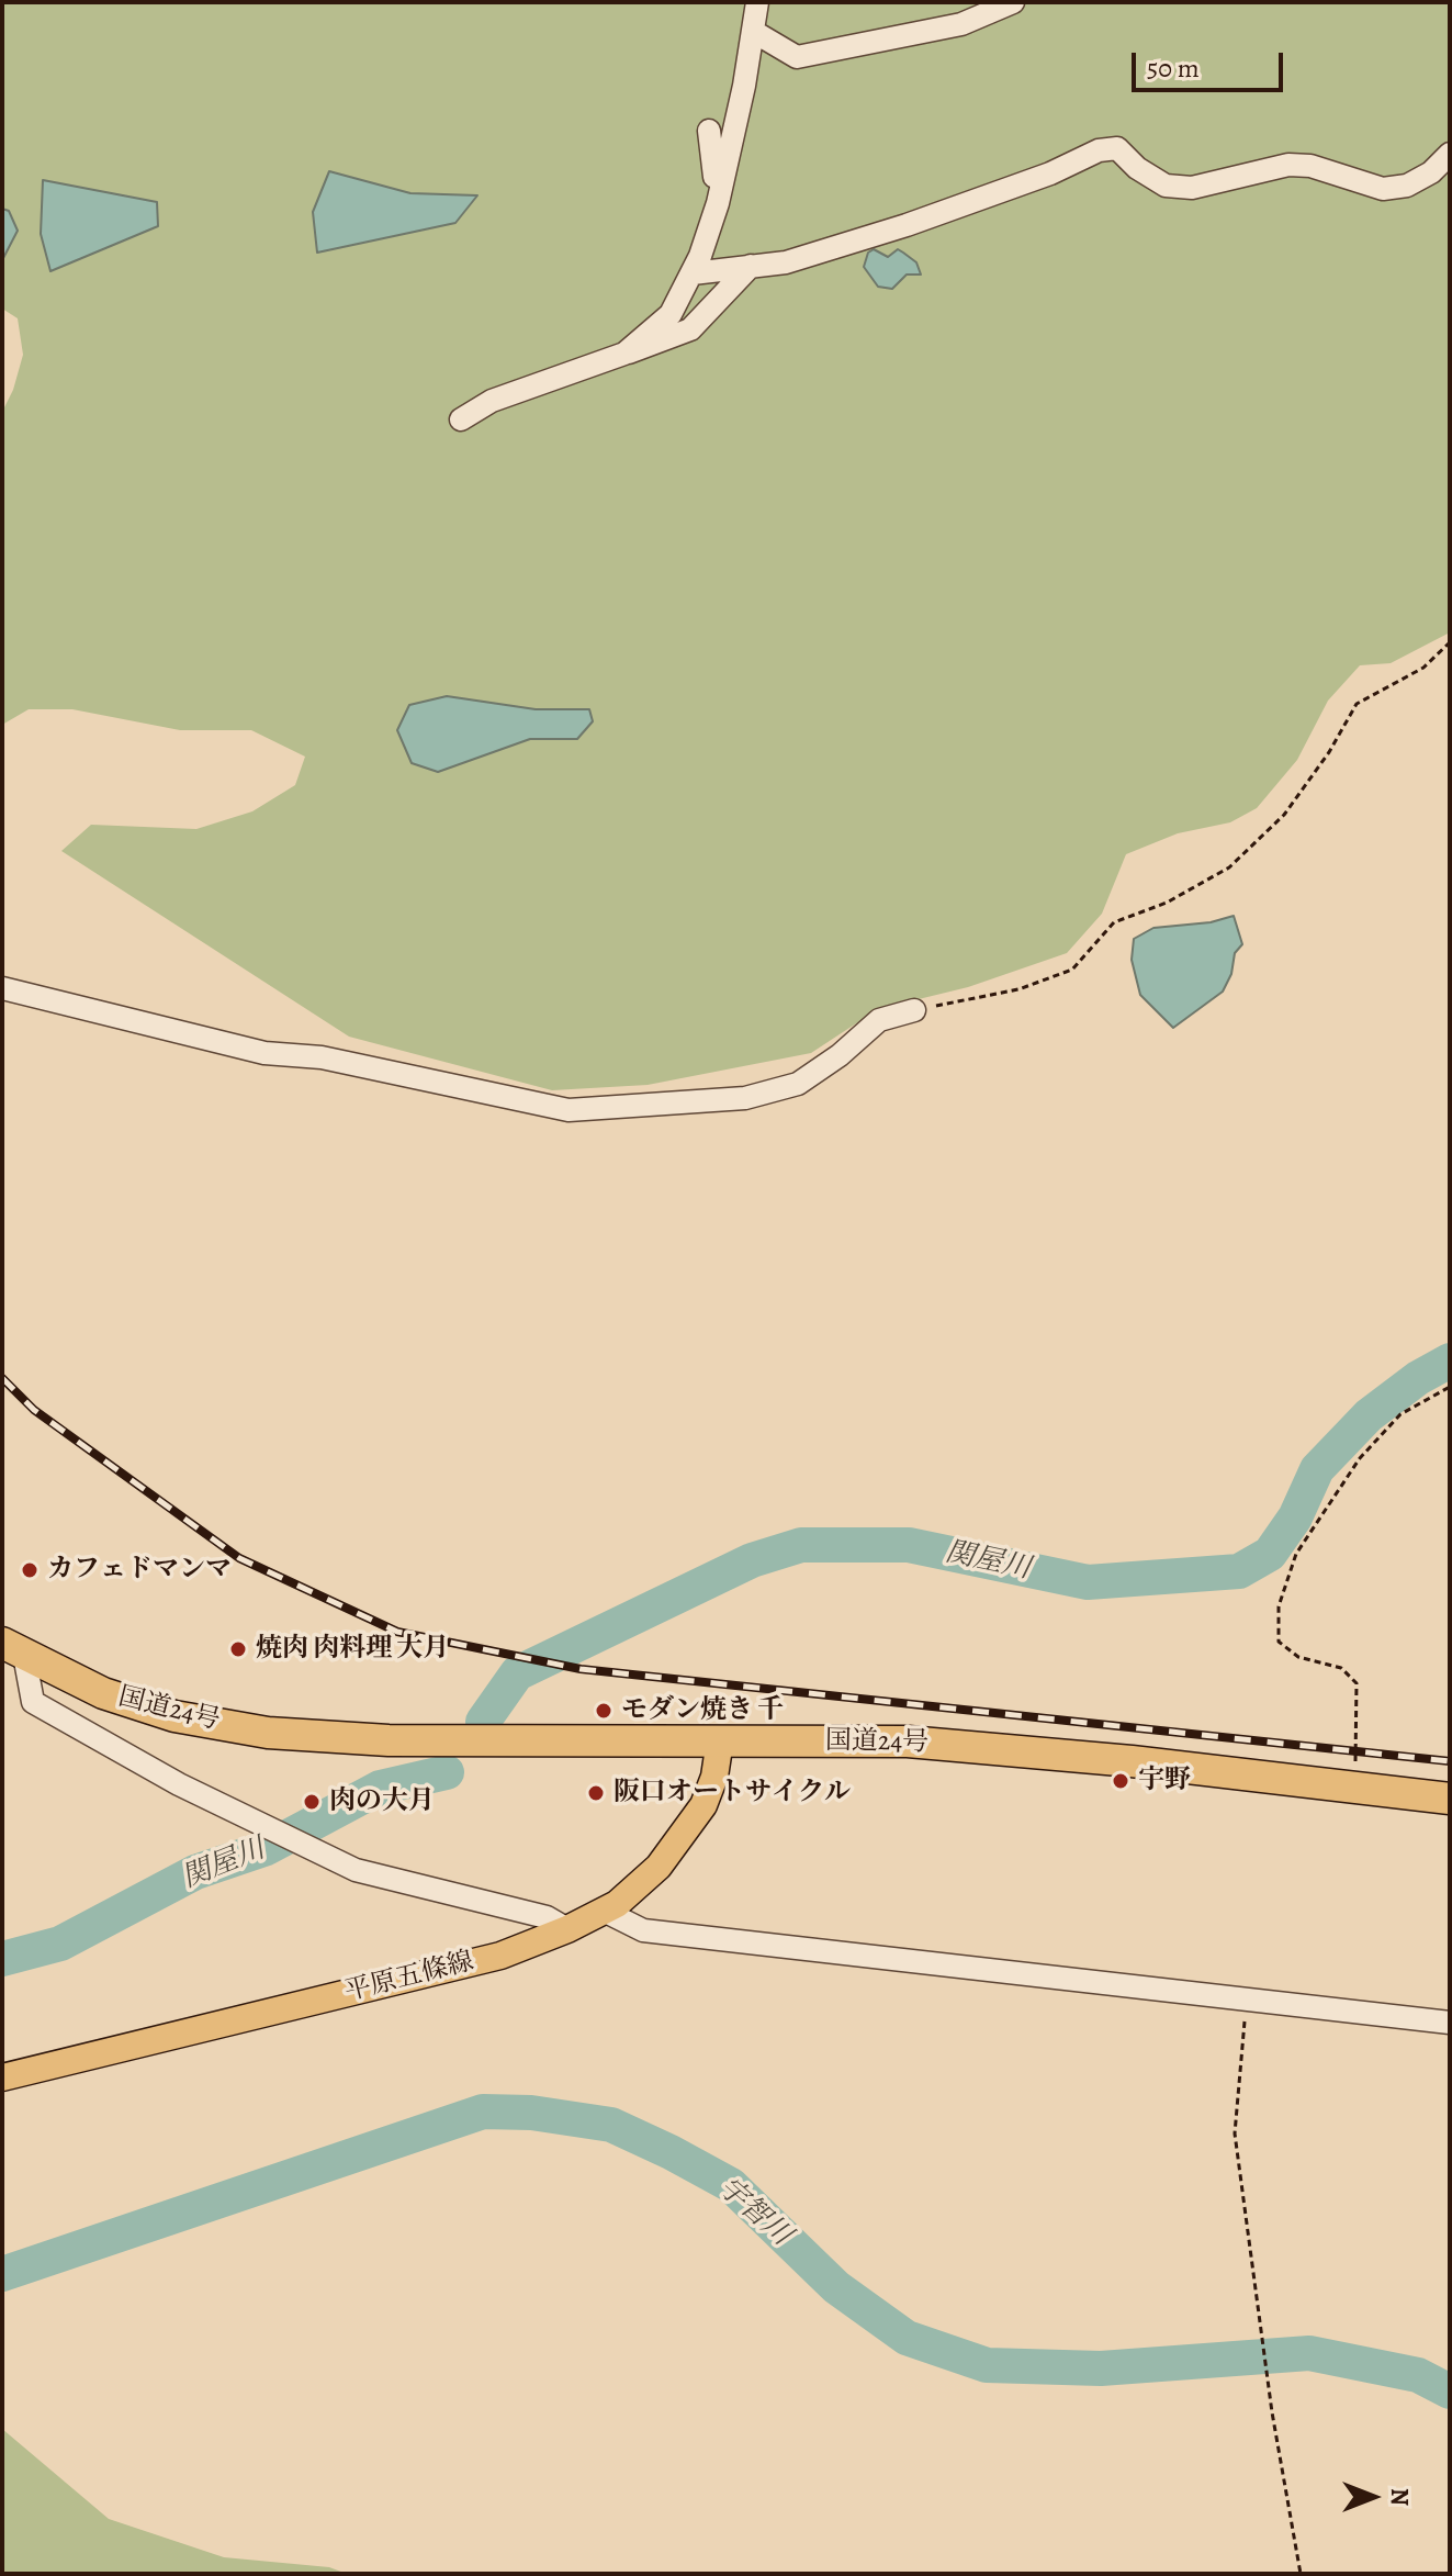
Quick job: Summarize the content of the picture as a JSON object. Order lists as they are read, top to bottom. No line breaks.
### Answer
{"streets":{"highway":["国道24号"],"main road":["平原五條線"]},"crossings":[["国道24号","平原五條線"]],"water":["関屋川","宇智川"],"places":["カフェドマンマ","焼肉 肉料理 大月","モダン焼き 千","宇野","阪口オートサイクル","肉の大月"],"scale_bar":"50 m","north":"right"}
